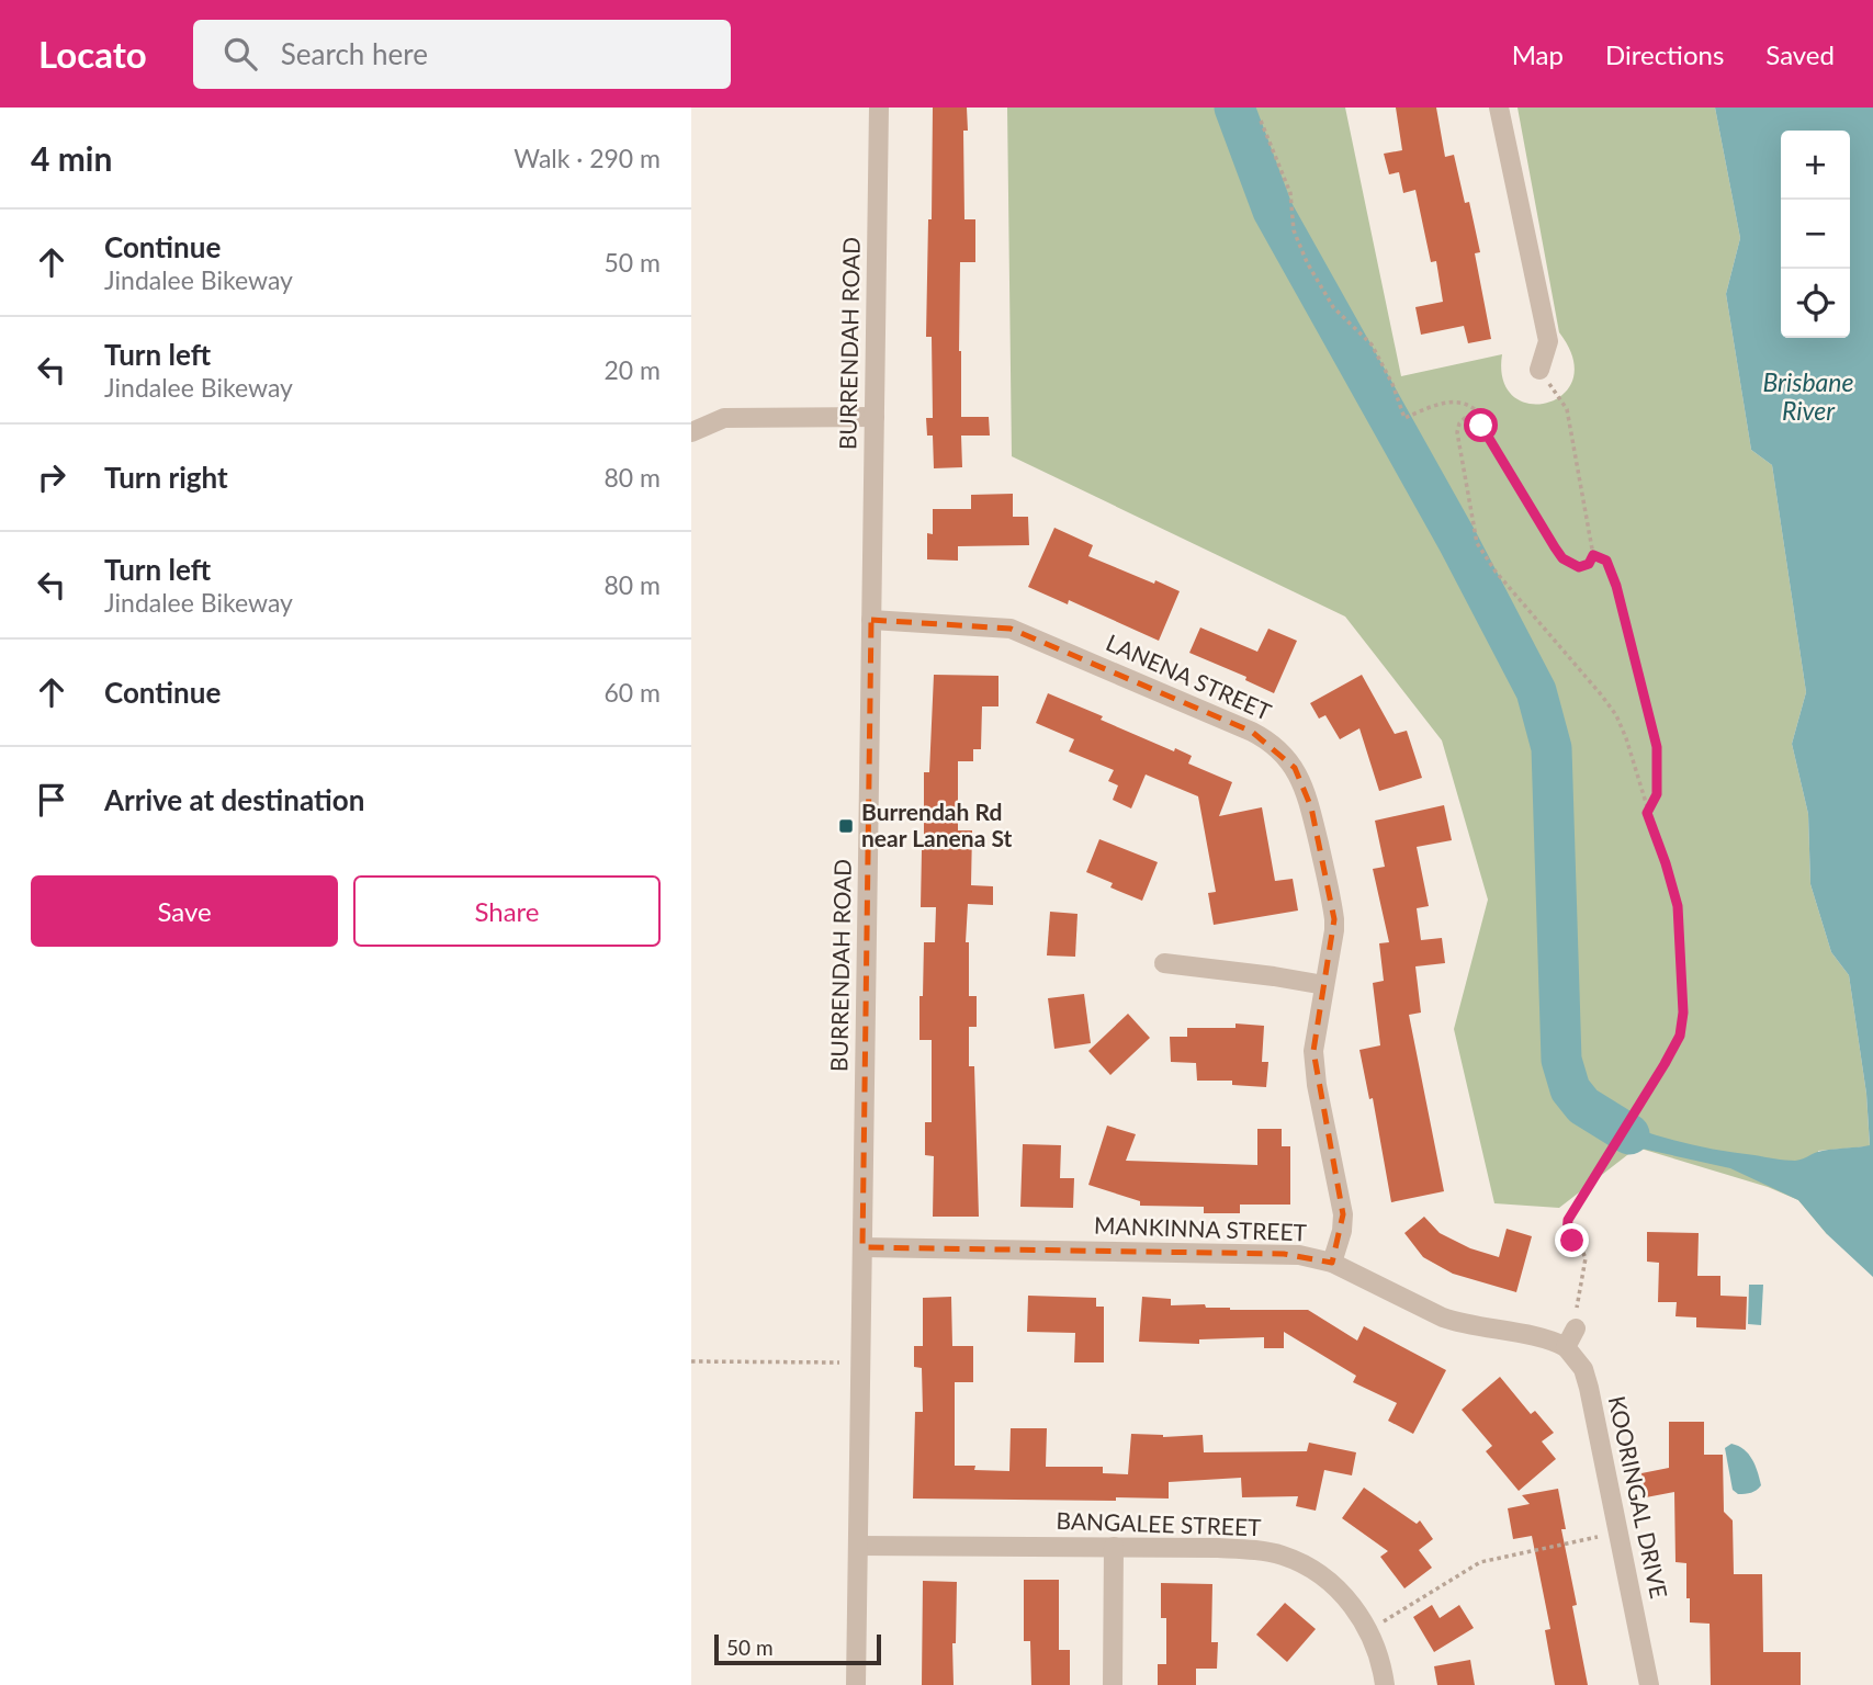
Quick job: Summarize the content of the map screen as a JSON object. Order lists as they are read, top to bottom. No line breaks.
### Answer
{"streets":{"street":["BURRENDAH ROAD","LANENA STREET","MANKINNA STREET","KOORINGAL DRIVE","BANGALEE STREET"]},"crossings":[["BURRENDAH ROAD","LANENA STREET"],["BURRENDAH ROAD","MANKINNA STREET"],["BURRENDAH ROAD","BANGALEE STREET"],["LANENA STREET","MANKINNA STREET"],["MANKINNA STREET","KOORINGAL DRIVE"]],"water":["Brisbane River"],"places":{"transit":["Burrendah Rd near Lanena St"]},"scale_bar":"50 m","page":{"header":"Locato","search":"Search here","nav":["Map","Directions","Saved"],"heading":["4 min","Walk · 290 m"],"map_buttons":["+","−"],"list":[["Continue","Jindalee Bikeway","50 m"],["Turn left","Jindalee Bikeway","20 m"],["Turn right","80 m"],["Turn left","Jindalee Bikeway","80 m"],["Continue","60 m"],"Arrive at destination"],"buttons":["Save","Share"],"scale":"50 m"}}
